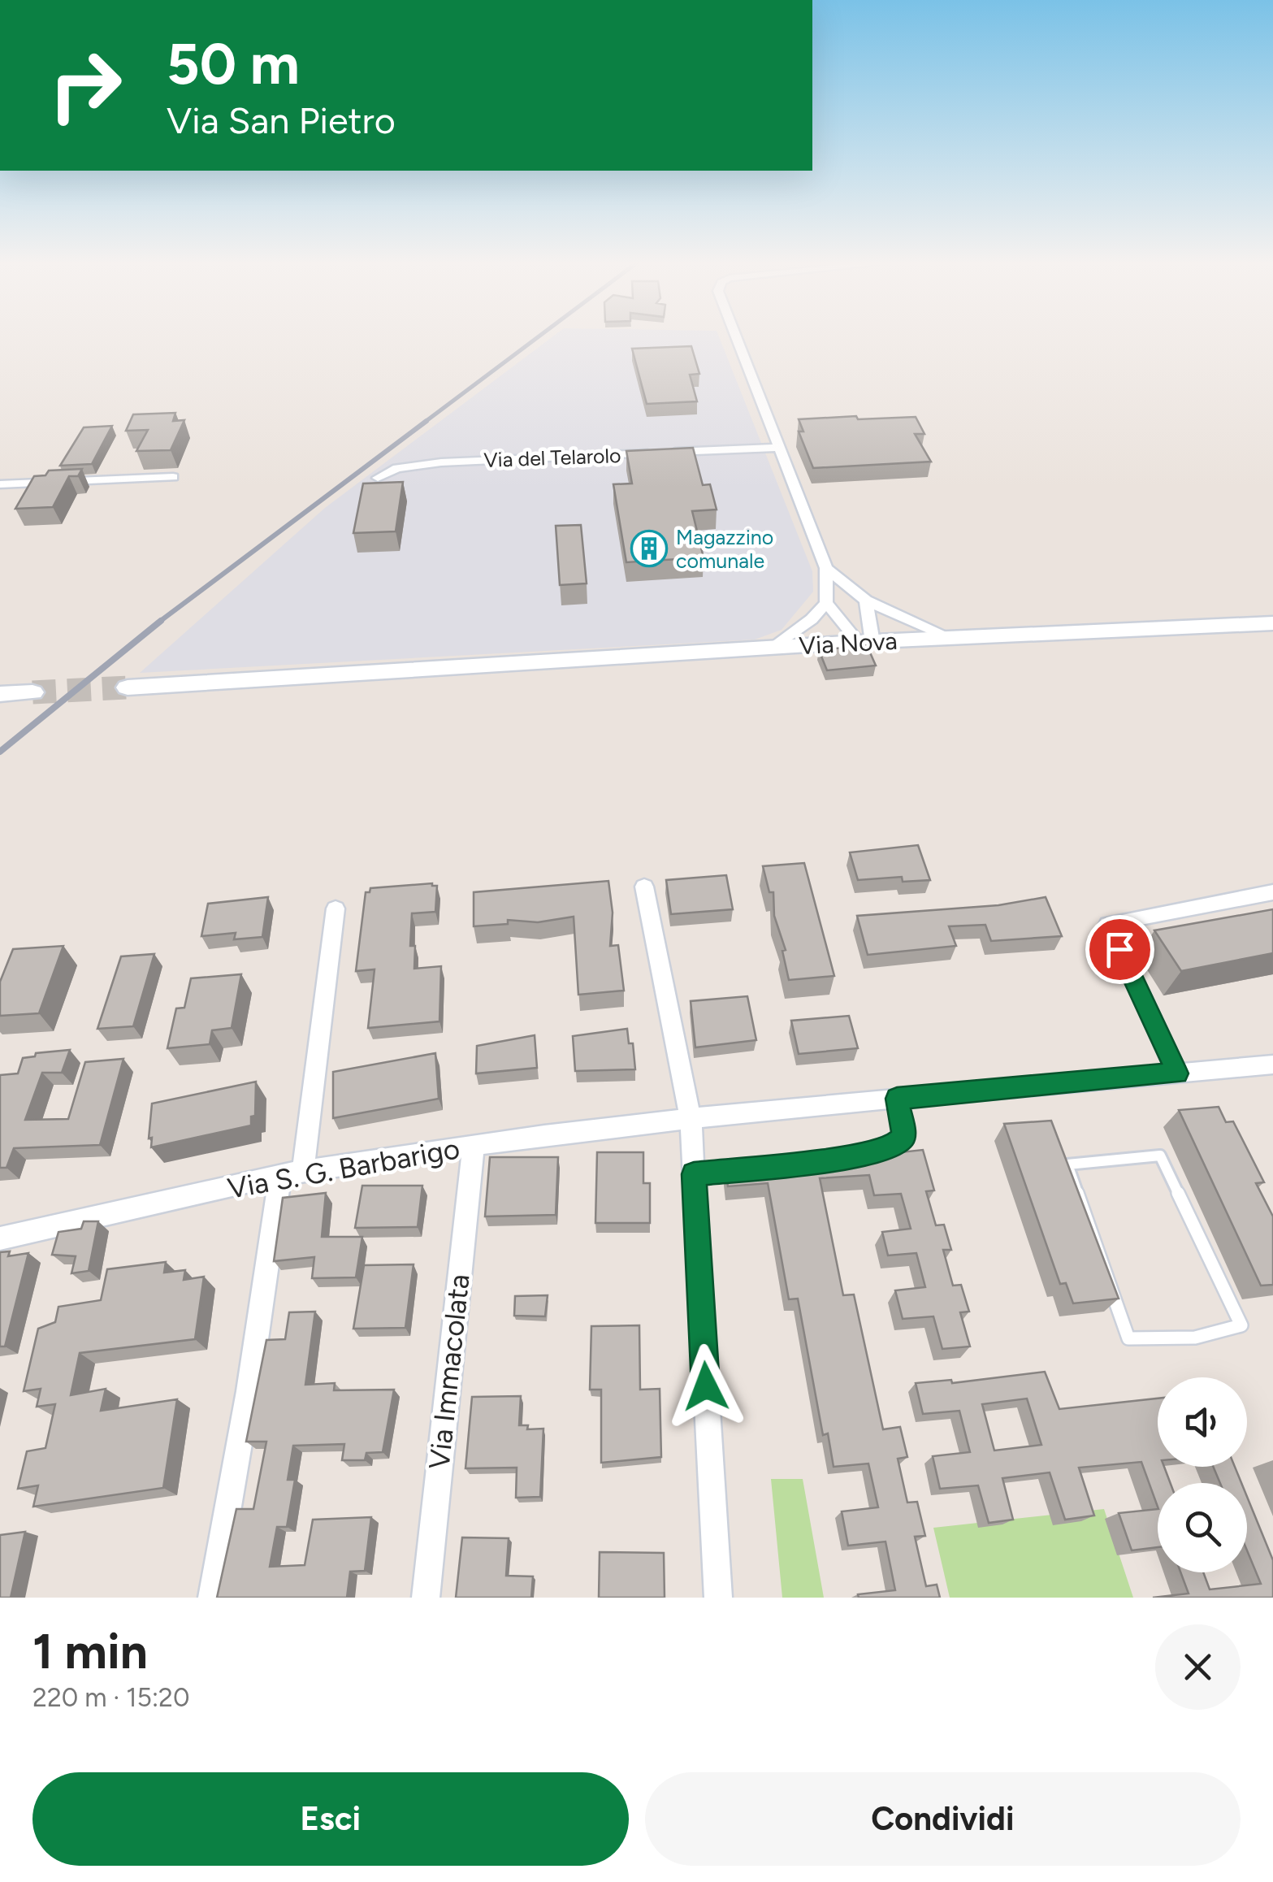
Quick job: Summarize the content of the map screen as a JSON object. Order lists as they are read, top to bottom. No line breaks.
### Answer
{"streets":{"street":["Via del Telarolo","Via Nova","Via S. G. Barbarigo","Via Immacolata"]},"crossings":[["Via S. G. Barbarigo","Via Immacolata"]],"places":{"building":["Magazzino comunale"]},"page":{"turn":["50 m","Via San Pietro"],"heading":["1 min","220 m · 15:20"],"buttons":["Esci","Condividi"]}}
